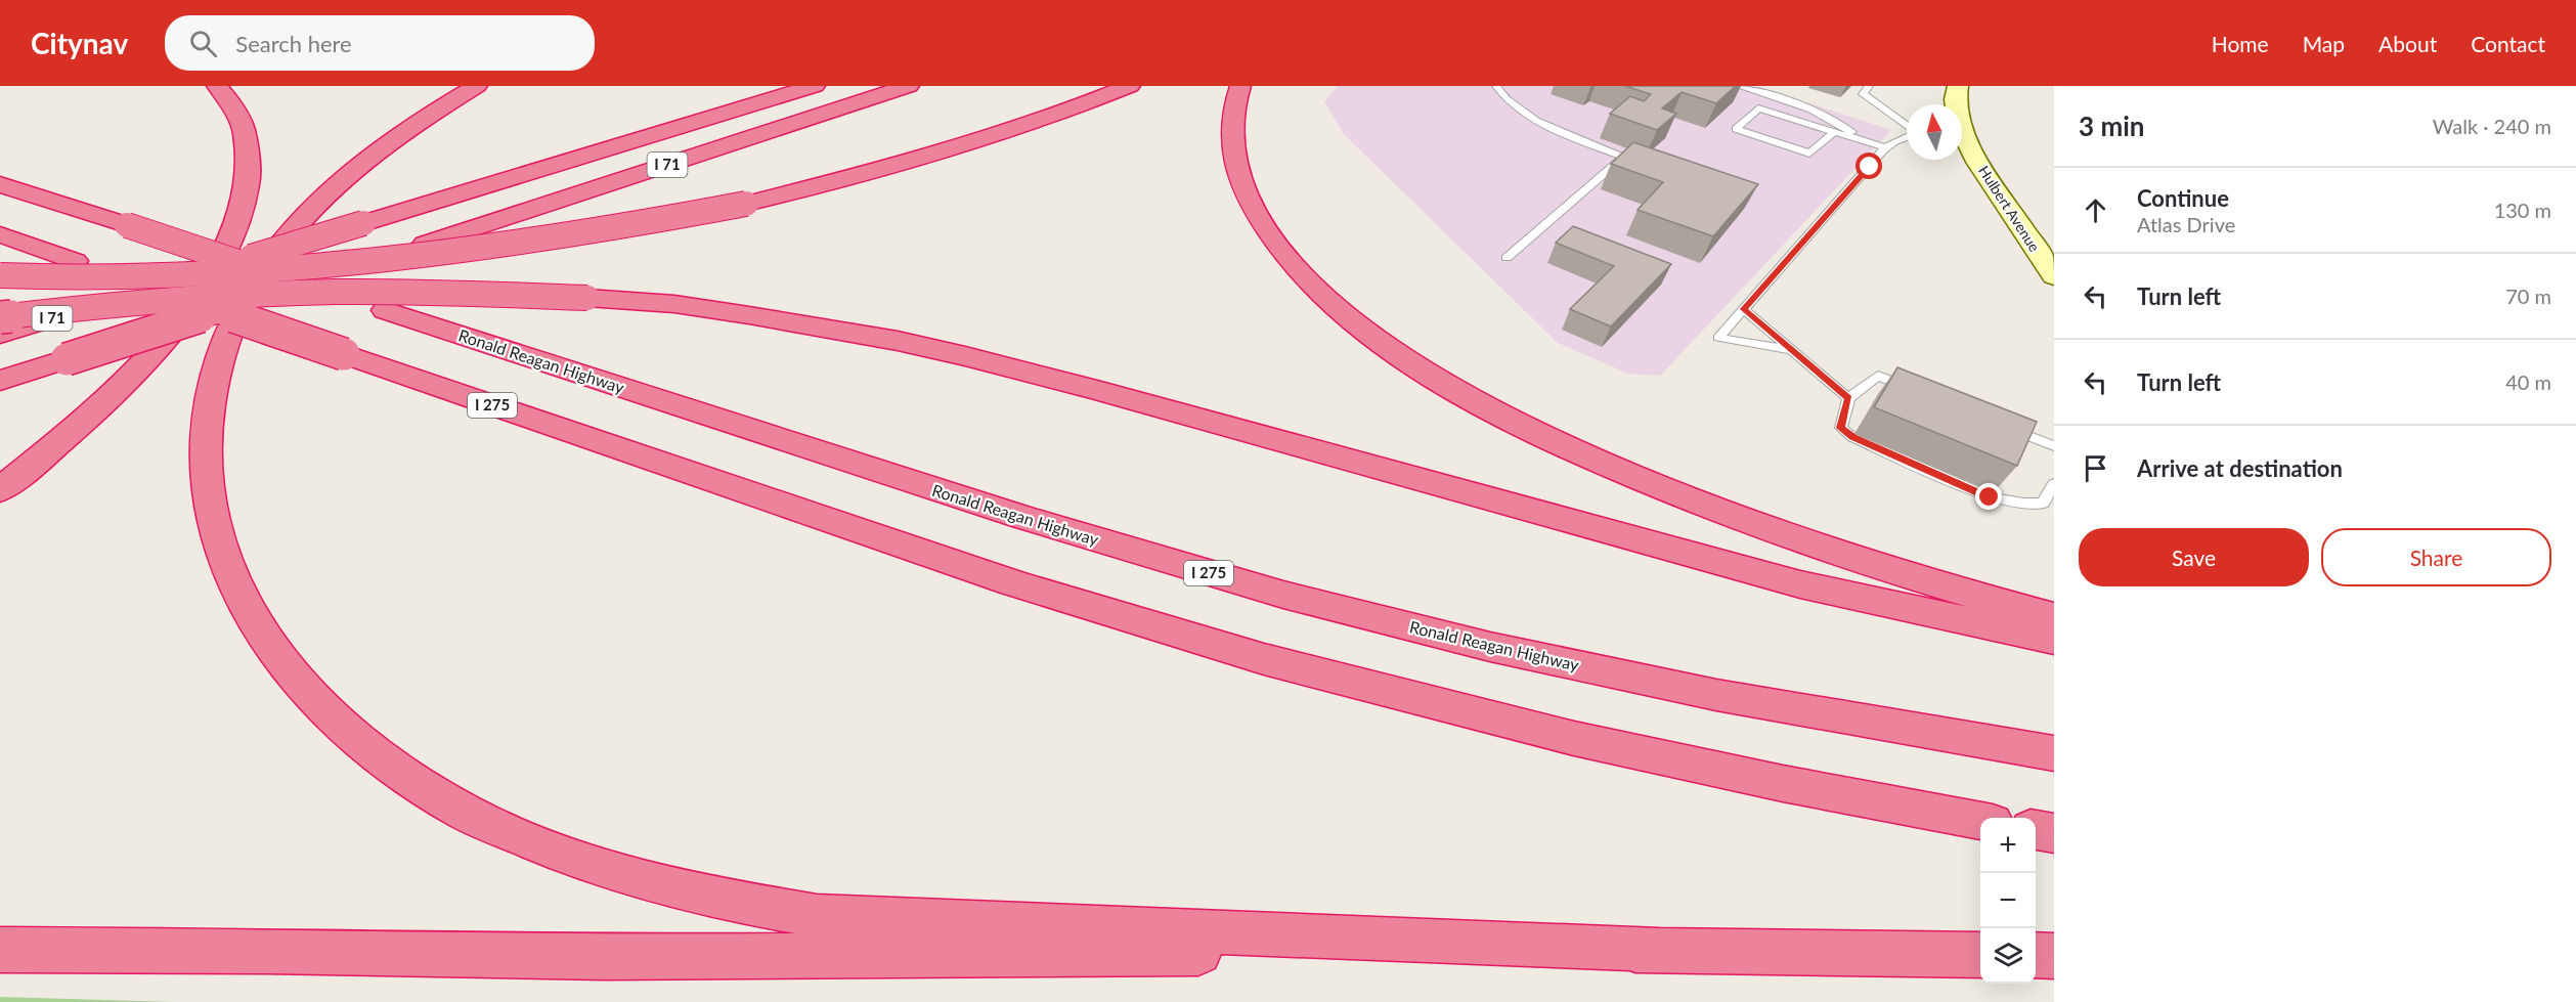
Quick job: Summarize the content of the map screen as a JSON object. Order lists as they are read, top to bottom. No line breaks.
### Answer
{"streets":{"highway":["I 71","Ronald Reagan Highway","I 275"],"main road":["Hulbert Avenue"]},"north":"top","page":{"header":"Citynav","search":"Search here","nav":["Home","Map","About","Contact"],"heading":["3 min","Walk · 240 m"],"list":[["Continue","Atlas Drive","130 m"],["Turn left","70 m"],["Turn left","40 m"],"Arrive at destination"],"buttons":["Save","Share"],"map_buttons":["+","−"]}}
